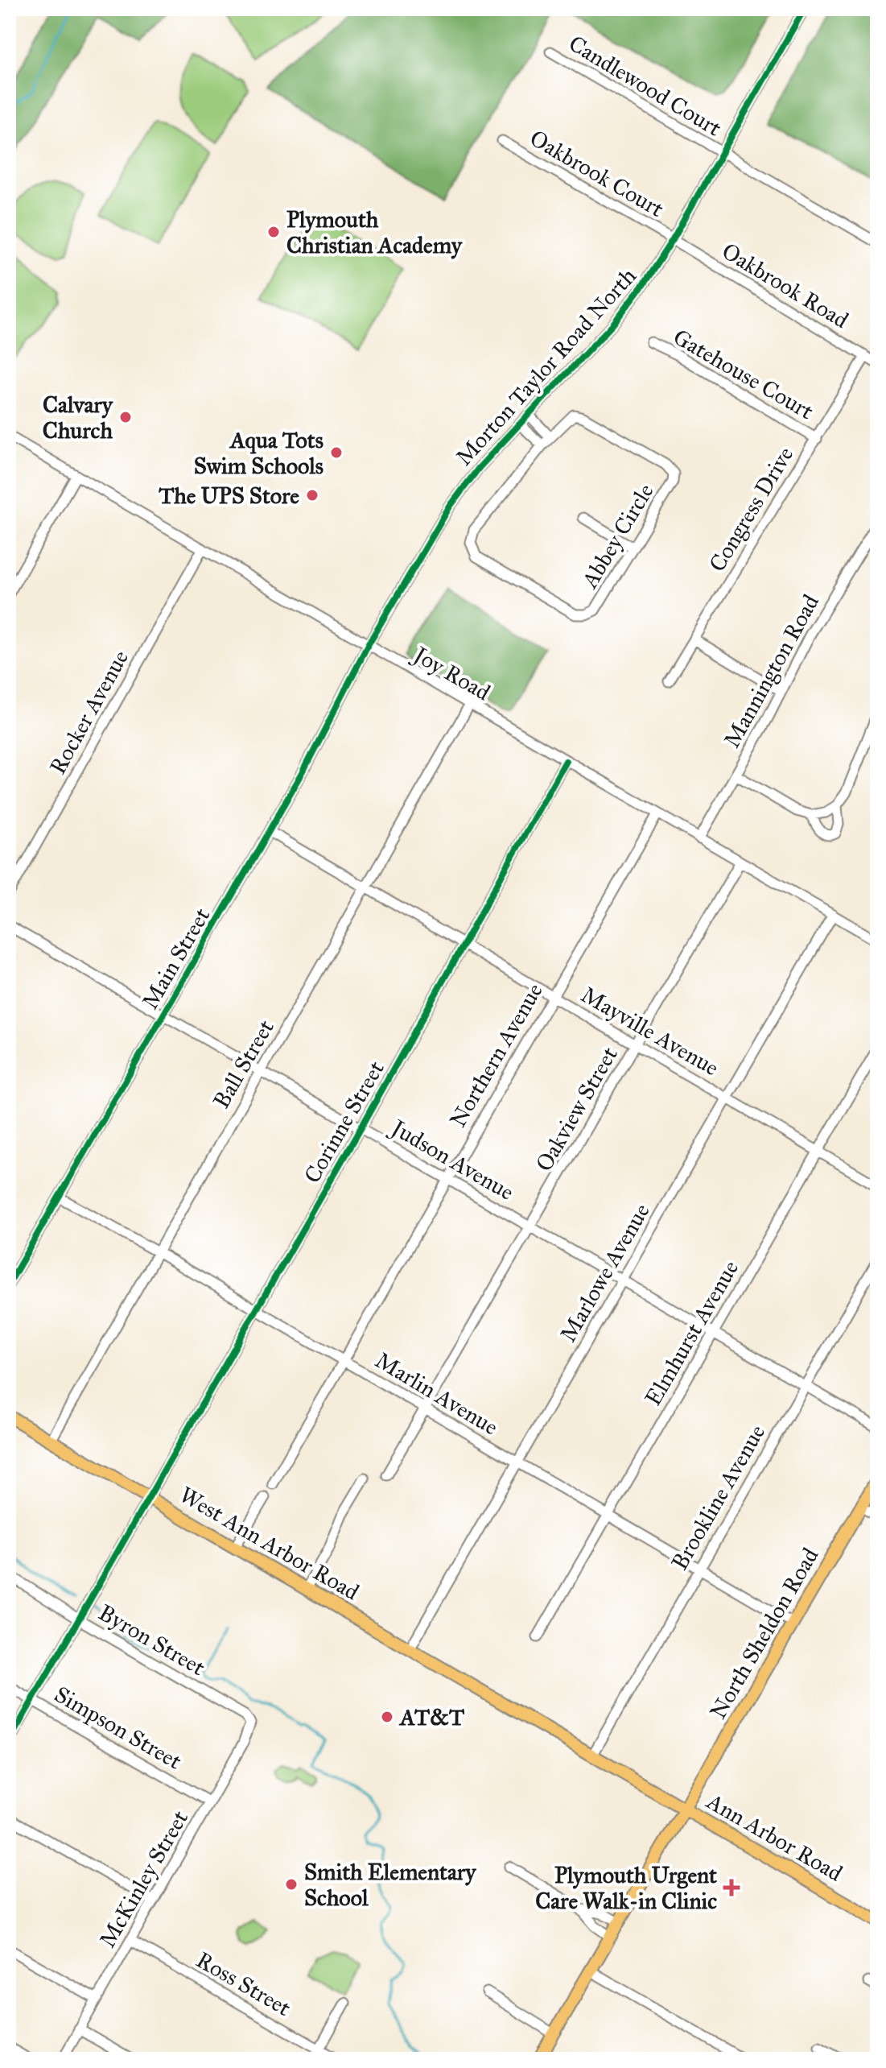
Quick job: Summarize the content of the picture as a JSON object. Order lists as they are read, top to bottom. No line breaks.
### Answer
{"streets":{"main road":["West Ann Arbor Road","North Sheldon Road","Ann Arbor Road"],"street":["Candlewood Court","Oakbrook Court","Oakbrook Road","Morton Taylor Road North","Gatehouse Court","Congress Drive","Abbey Circle","Mannington Road","Joy Road","Rocker Avenue","Main Street","Mayville Avenue","Northern Avenue","Ball Street","Oakview Street","Corinne Street","Judson Avenue","Marlowe Avenue","Elmhurst Avenue","Marlin Avenue","Brookline Avenue","Byron Street","Simpson Street","McKinley Street","Ross Street"]},"crossings":[["Candlewood Court","Morton Taylor Road North"],["Oakbrook Court","Oakbrook Road"],["Oakbrook Court","Morton Taylor Road North"],["Oakbrook Road","Morton Taylor Road North"],["Oakbrook Road","Congress Drive"],["Morton Taylor Road North","Joy Road"],["Morton Taylor Road North","Main Street"],["Gatehouse Court","Congress Drive"],["Mannington Road","Joy Road"],["Joy Road","Rocker Avenue"],["Joy Road","Main Street"],["Joy Road","Northern Avenue"],["Joy Road","Ball Street"],["Joy Road","Oakview Street"],["Joy Road","Corinne Street"],["Joy Road","Marlowe Avenue"],["Main Street","Mayville Avenue"],["Main Street","Judson Avenue"],["Main Street","Marlin Avenue"],["Mayville Avenue","Northern Avenue"],["Mayville Avenue","Ball Street"],["Mayville Avenue","Oakview Street"],["Mayville Avenue","Corinne Street"],["Mayville Avenue","Marlowe Avenue"],["Mayville Avenue","Elmhurst Avenue"],["Northern Avenue","Judson Avenue"],["Northern Avenue","Marlin Avenue"],["Ball Street","Judson Avenue"],["Ball Street","Marlin Avenue"],["Ball Street","West Ann Arbor Road"],["Oakview Street","Judson Avenue"],["Oakview Street","Marlin Avenue"],["Corinne Street","Judson Avenue"],["Corinne Street","Marlin Avenue"],["Corinne Street","West Ann Arbor Road"],["Corinne Street","Byron Street"],["Corinne Street","Simpson Street"],["Judson Avenue","Marlowe Avenue"],["Judson Avenue","Elmhurst Avenue"],["Judson Avenue","Brookline Avenue"],["Marlowe Avenue","Marlin Avenue"],["Marlowe Avenue","West Ann Arbor Road"],["Elmhurst Avenue","Marlin Avenue"],["Marlin Avenue","Brookline Avenue"],["Marlin Avenue","North Sheldon Road"],["North Sheldon Road","Ann Arbor Road"],["Byron Street","McKinley Street"],["Simpson Street","McKinley Street"],["McKinley Street","Ross Street"]],"places":{"other":["Plymouth Christian Academy","Calvary Church","Aqua Tots Swim Schools","The UPS Store","AT&T","Smith Elementary School"],"health":["Plymouth Urgent Care Walk-in Clinic"]}}
